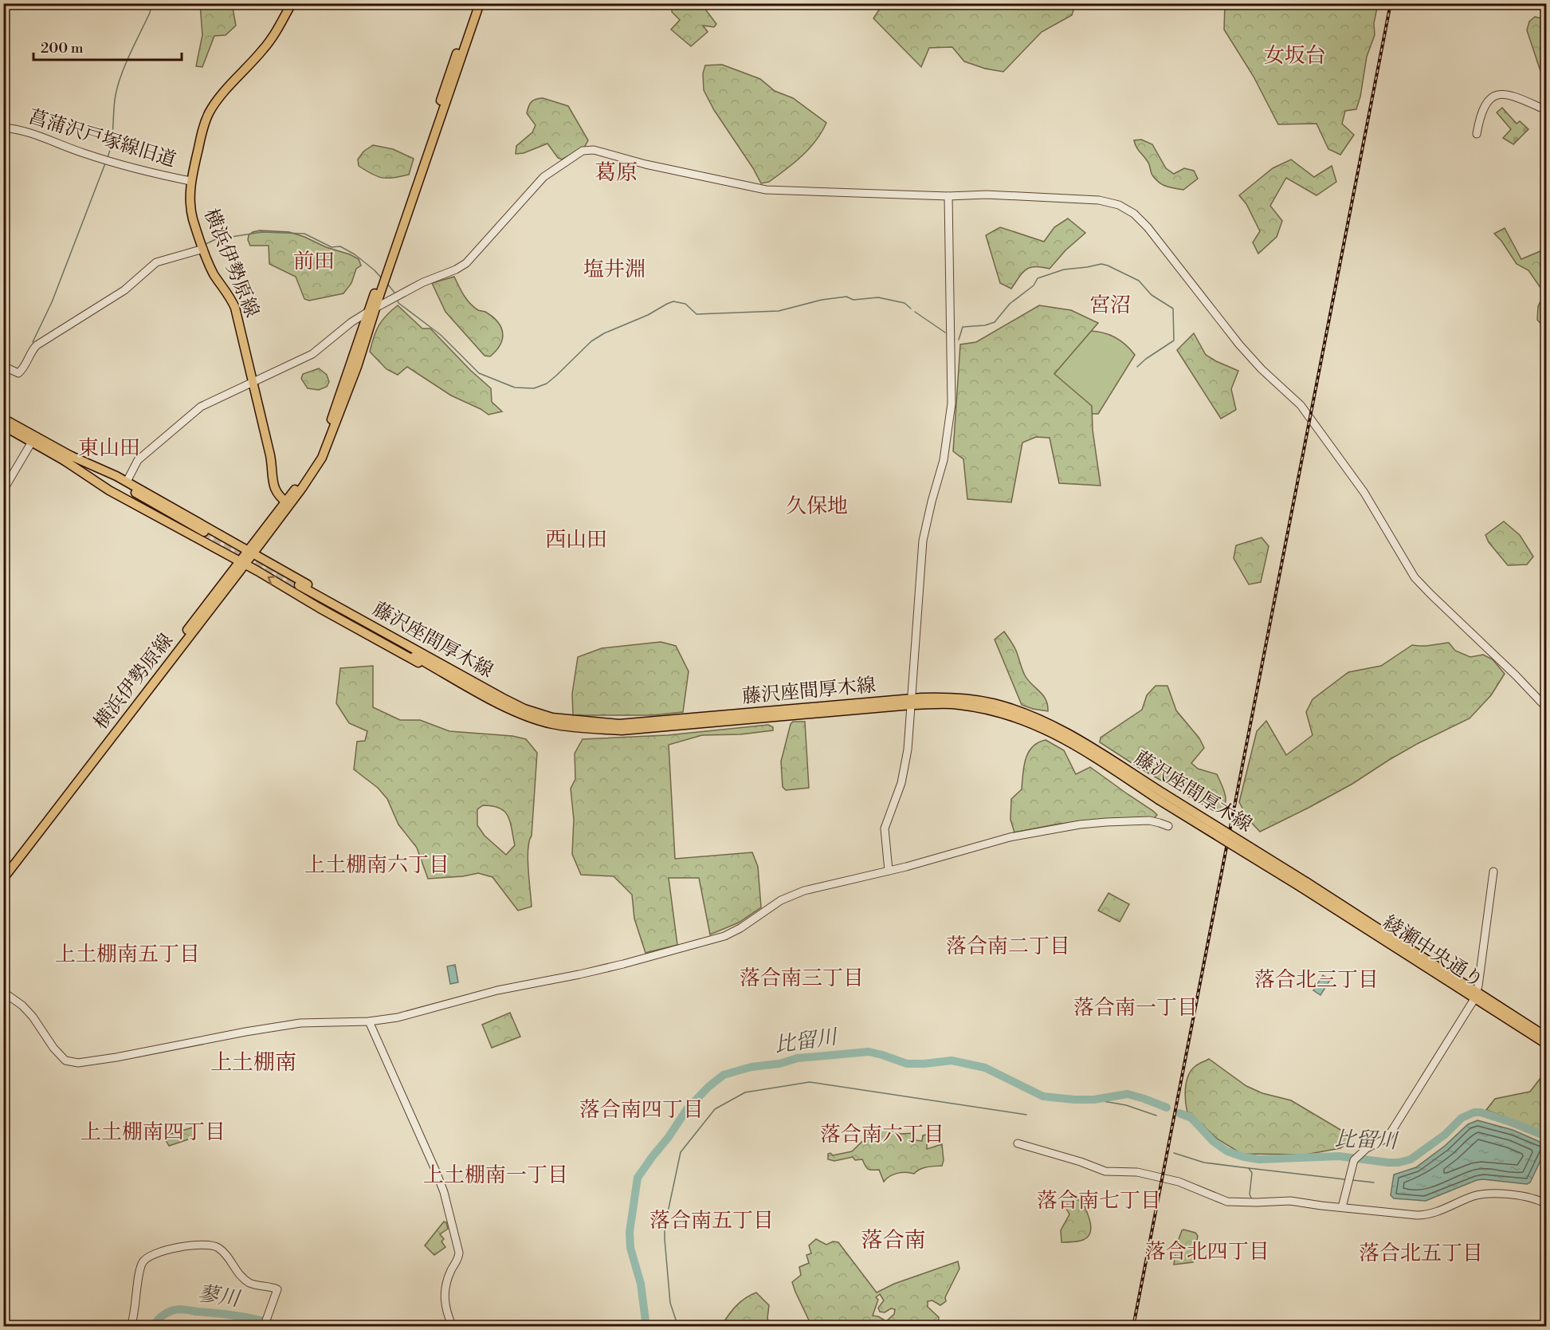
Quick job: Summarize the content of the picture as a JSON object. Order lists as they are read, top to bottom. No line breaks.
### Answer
{"streets":{"main road":["横浜伊勢原線","藤沢座間厚木線","綾瀬中央通り"],"street":["菖蒲沢戸塚線旧道"]},"crossings":[["菖蒲沢戸塚線旧道","横浜伊勢原線"],["藤沢座間厚木線","綾瀬中央通り"]],"districts":["女坂台","葛原","前田","塩井淵","宮沼","東山田","久保地","西山田","上土棚南六丁目","落合南二丁目","上土棚南五丁目","落合南三丁目","落合北三丁目","落合南一丁目","上土棚南","落合南四丁目","上土棚南四丁目","落合南六丁目","上土棚南一丁目","落合南七丁目","落合南五丁目","落合南","落合北四丁目","落合北五丁目"],"water":["比留川","蓼川"],"scale_bar":"200 m"}
